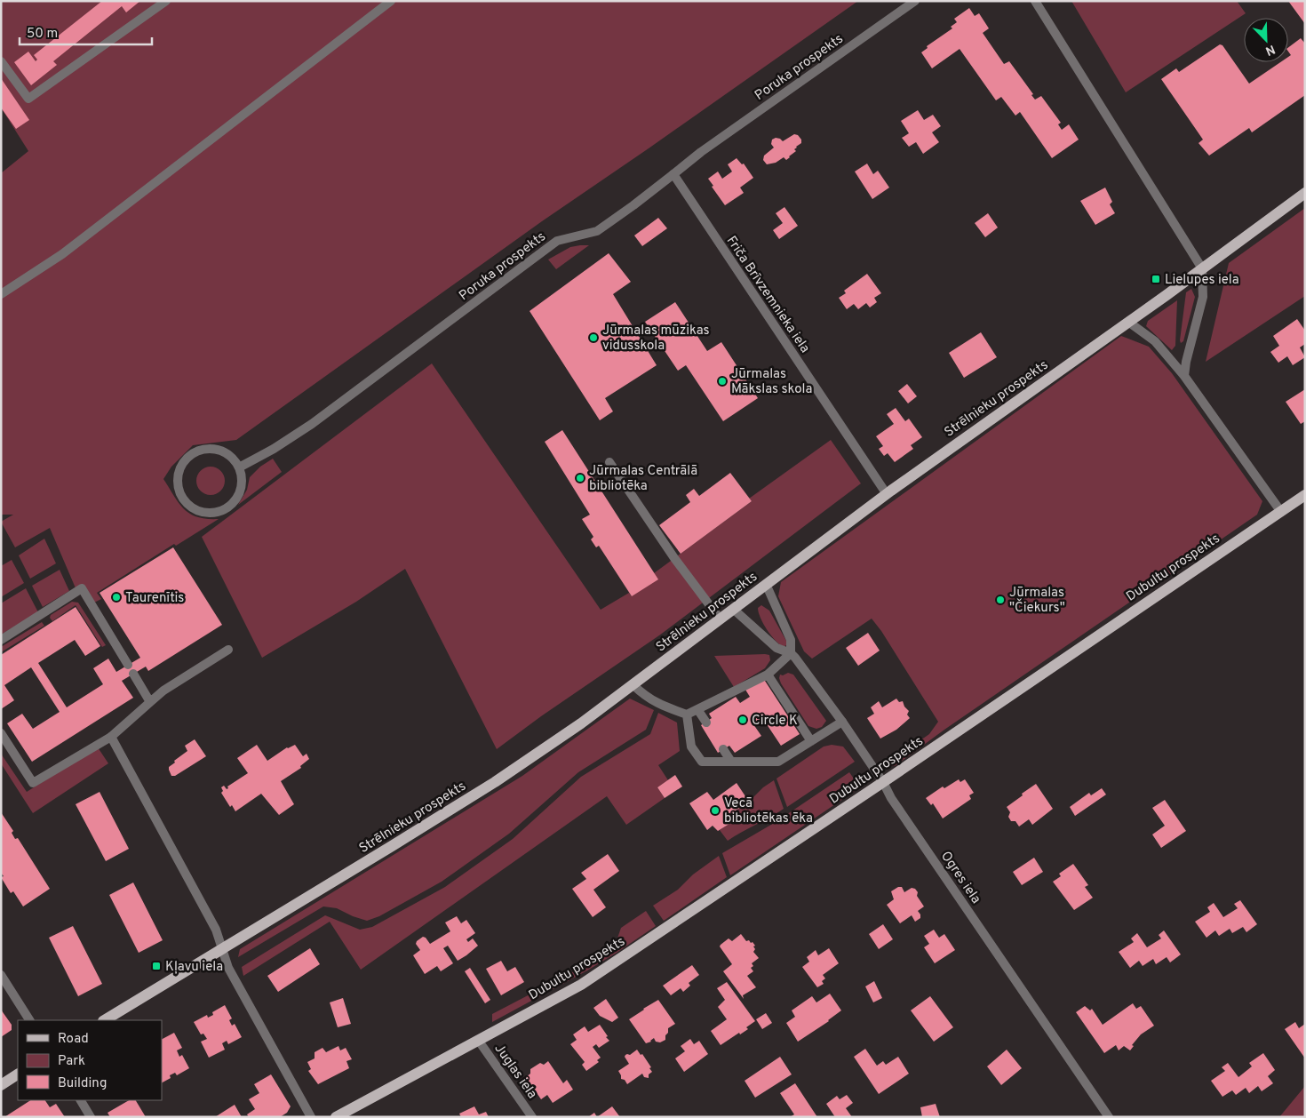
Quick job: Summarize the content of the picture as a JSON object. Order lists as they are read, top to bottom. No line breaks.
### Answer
{"streets":{"main road":["Strēlnieku prospekts","Dubultu prospekts"],"street":["Poruka prospekts","Friča Brīvzemnieka iela","Ogres iela","Juglas iela"]},"crossings":[["Poruka prospekts","Friča Brīvzemnieka iela"],["Friča Brīvzemnieka iela","Strēlnieku prospekts"],["Strēlnieku prospekts","Ogres iela"],["Dubultu prospekts","Ogres iela"],["Dubultu prospekts","Juglas iela"]],"places":{"transit":["Lielupes iela","Kļavu iela"],"other":["Jūrmalas mūzikas vidusskola","Jūrmalas Mākslas skola","Jūrmalas Centrālā bibliotēka","Taurenītis","Jūrmalas \"Čiekurs\"","Circle K","Vecā bibliotēkas ēka"]},"legend":["Road","Park","Building"],"scale_bar":"50 m","north":"bottom right"}
